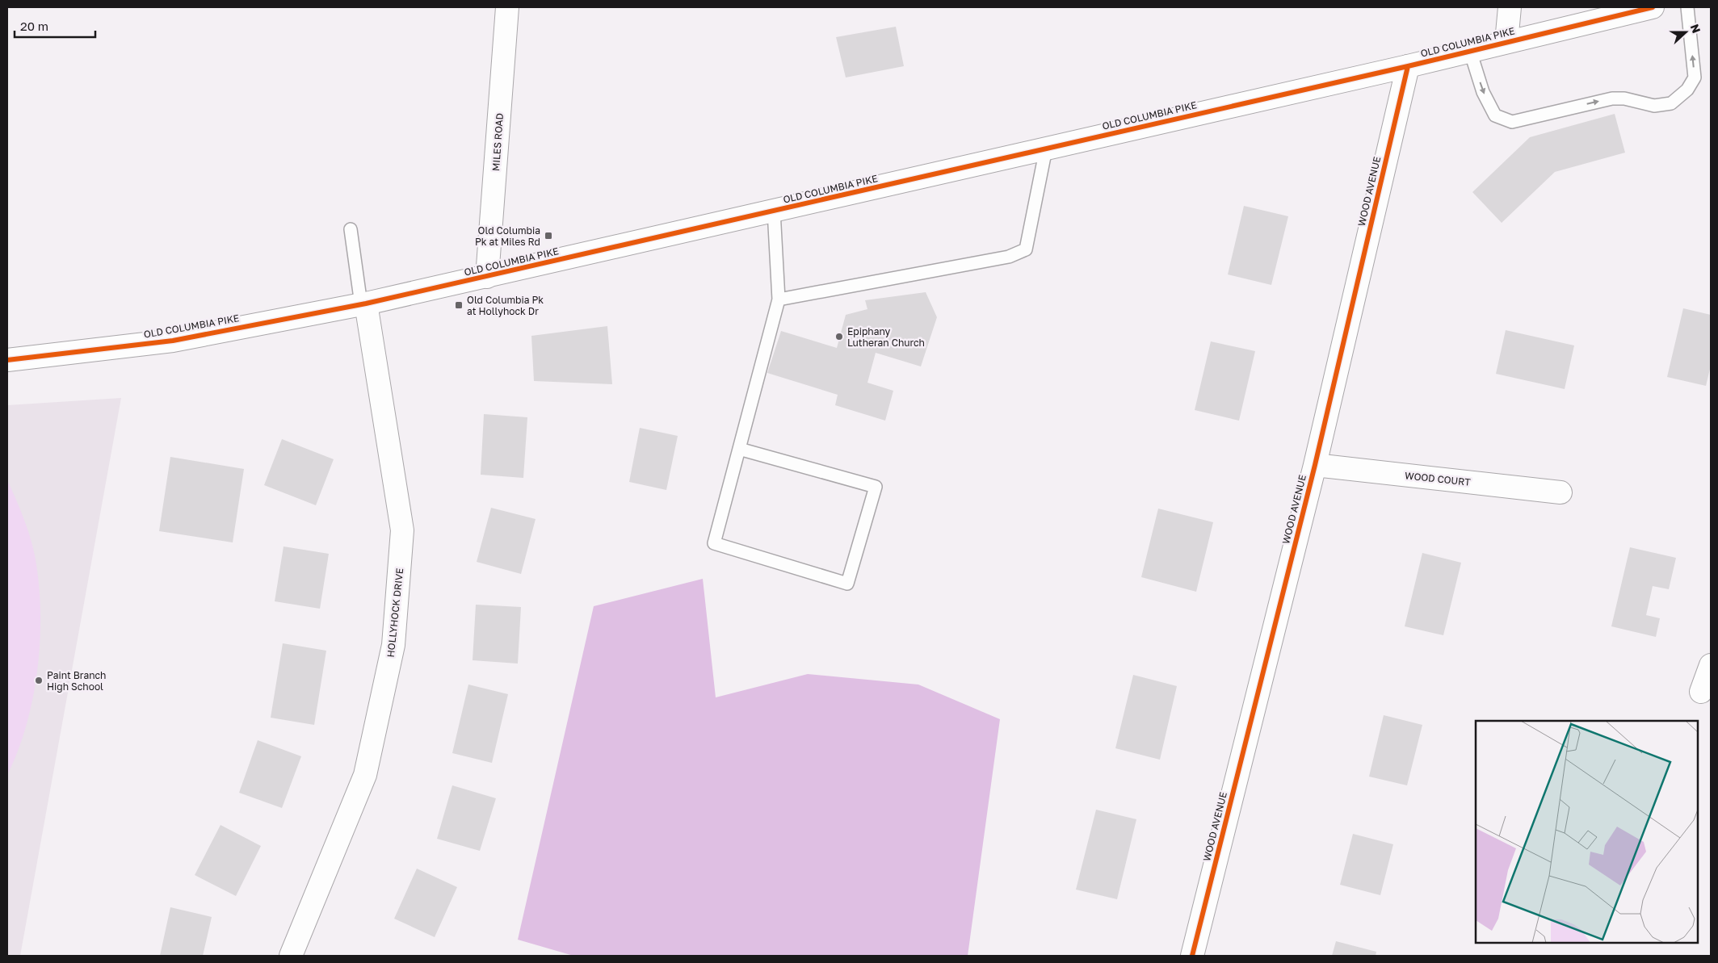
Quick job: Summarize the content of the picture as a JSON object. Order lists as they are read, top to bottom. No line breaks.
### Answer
{"streets":{"street":["OLD COLUMBIA PIKE","MILES ROAD","WOOD AVENUE","WOOD COURT","HOLLYHOCK DRIVE"]},"crossings":[["OLD COLUMBIA PIKE","MILES ROAD"],["OLD COLUMBIA PIKE","WOOD AVENUE"],["OLD COLUMBIA PIKE","HOLLYHOCK DRIVE"],["WOOD AVENUE","WOOD COURT"]],"places":{"transit":["Old Columbia Pk at Miles Rd","Old Columbia Pk at Hollyhock Dr"],"other":["Epiphany Lutheran Church","Paint Branch High School"]},"scale_bar":"20 m","north":"right"}
